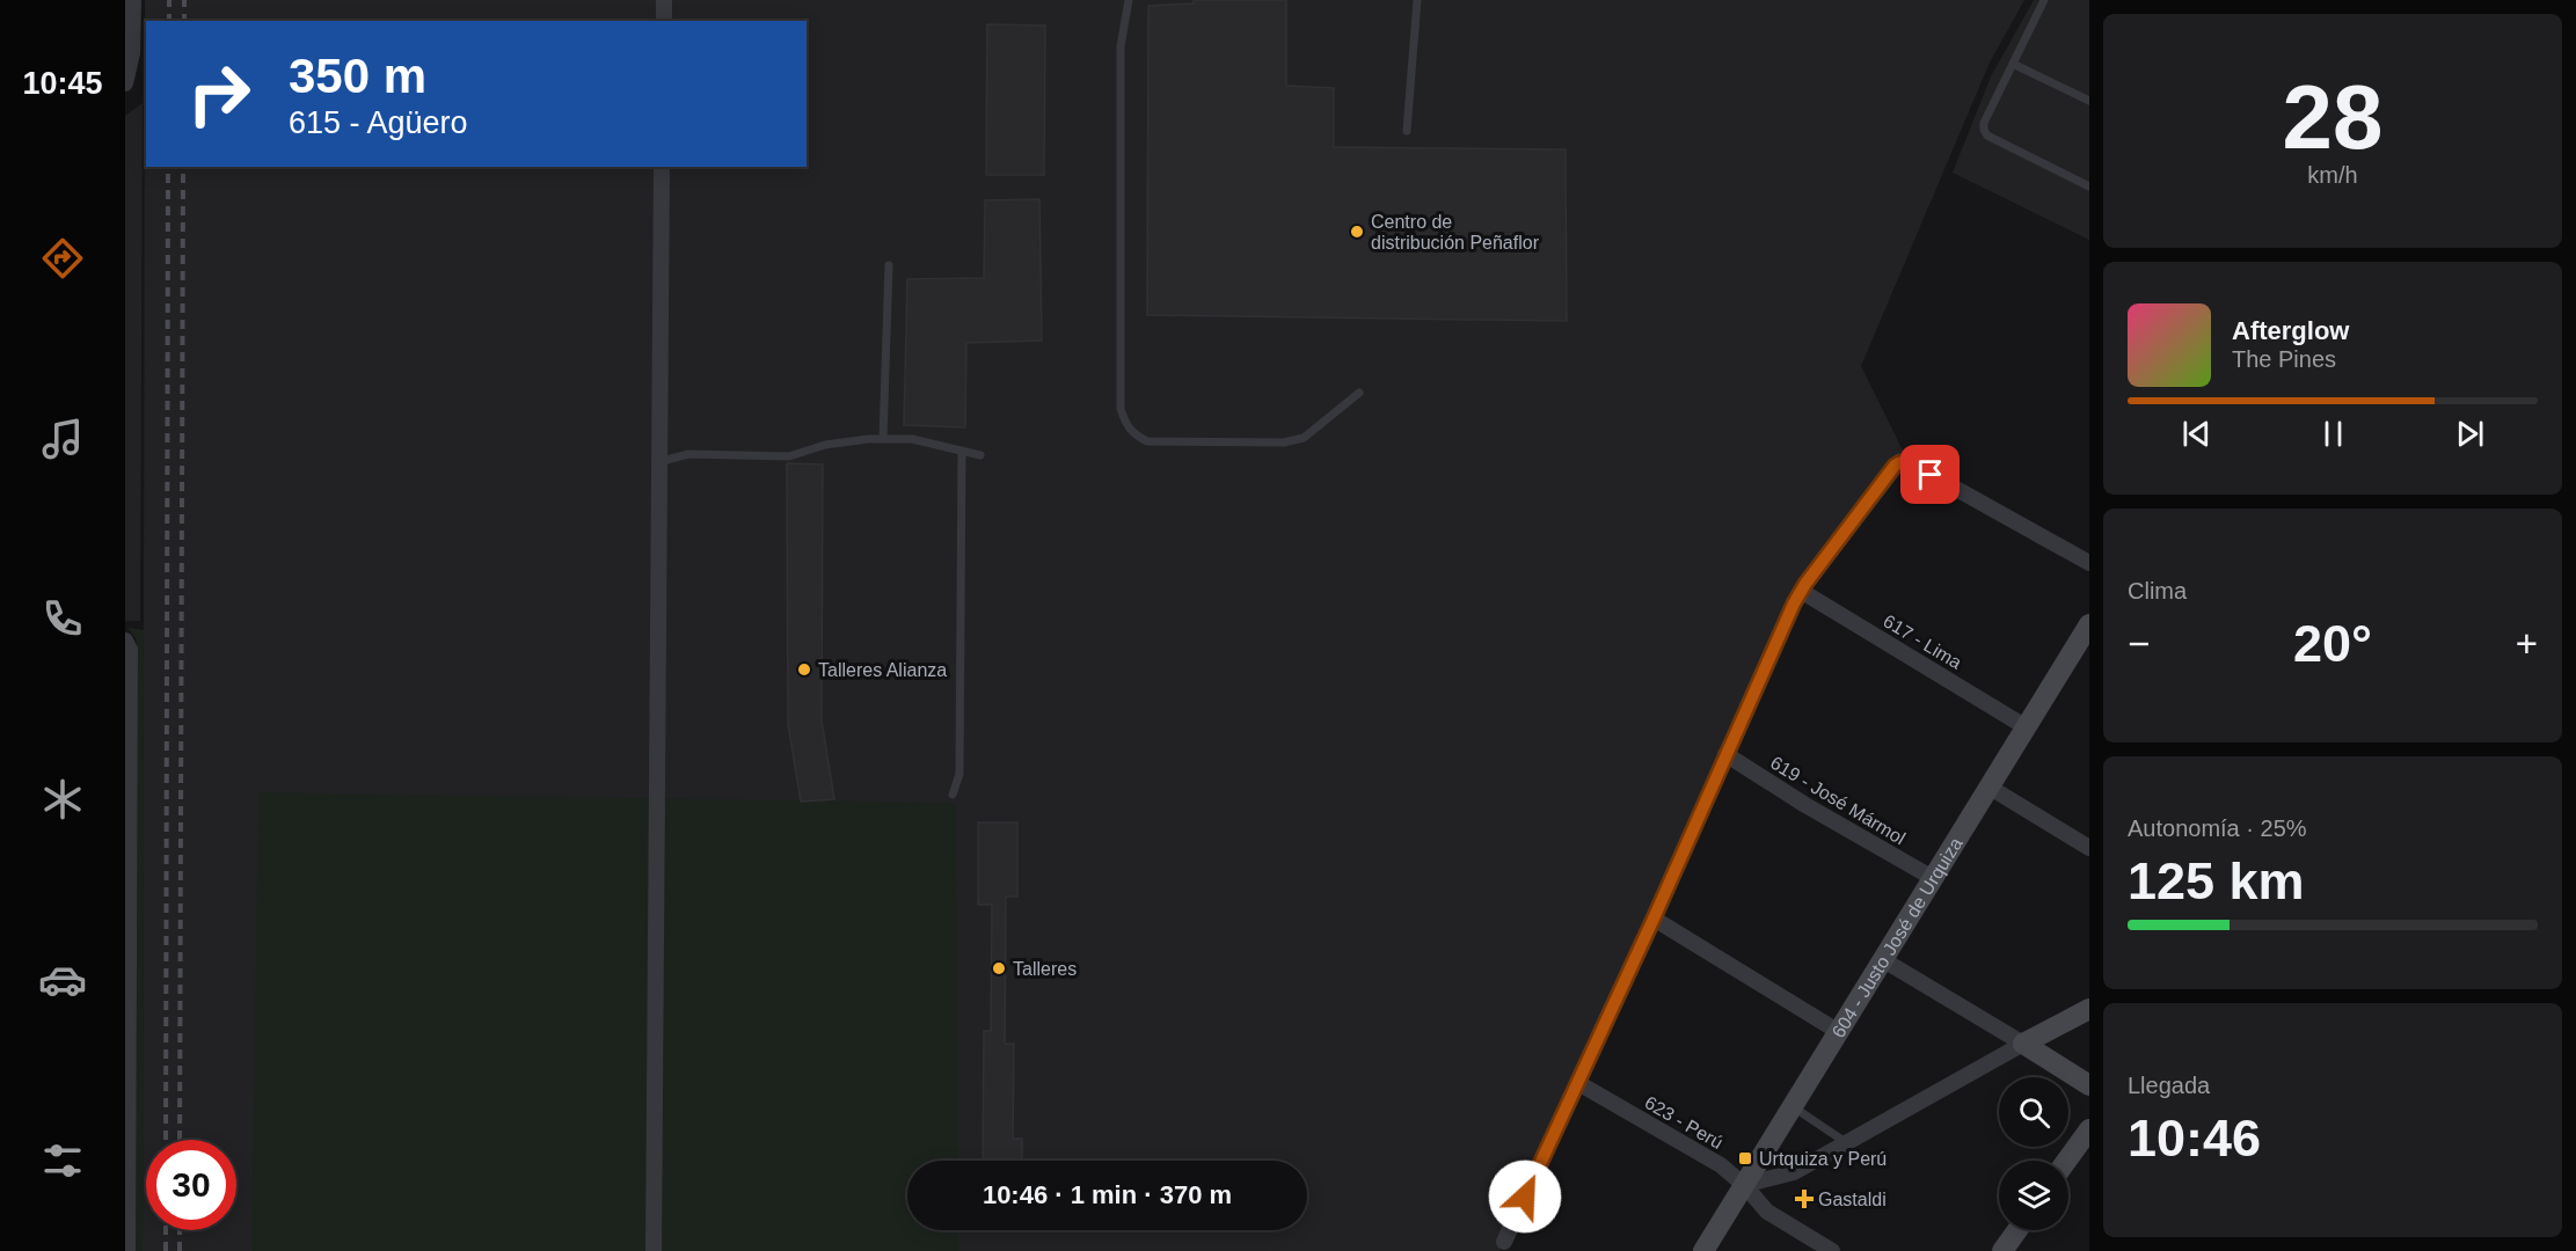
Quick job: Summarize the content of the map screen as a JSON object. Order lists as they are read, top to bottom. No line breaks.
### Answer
{"streets":{"main road":["604 - Justo José de Urquiza"],"street":["617 - Lima","619 - José Mármol","623 - Perú"]},"crossings":[["617 - Lima","604 - Justo José de Urquiza"],["619 - José Mármol","604 - Justo José de Urquiza"],["604 - Justo José de Urquiza","623 - Perú"]],"places":{"other":["Centro de distribución Peñaflor","Talleres Alianza","Talleres"],"transit":["Urtquiza y Perú"],"health":["Gastaldi"]},"page":{"tabs":"10:45","tile":[["28","km/h"],"Clima",["Autonomía · 25%","125 km"],["Llegada","10:46"]],"turn":["350 m","615 - Agüero"],"song":["Afterglow","The Pines"],"heat":["−","20°","+"],"limit":"30","trip":"10:46 · 1 min · 370 m"}}
